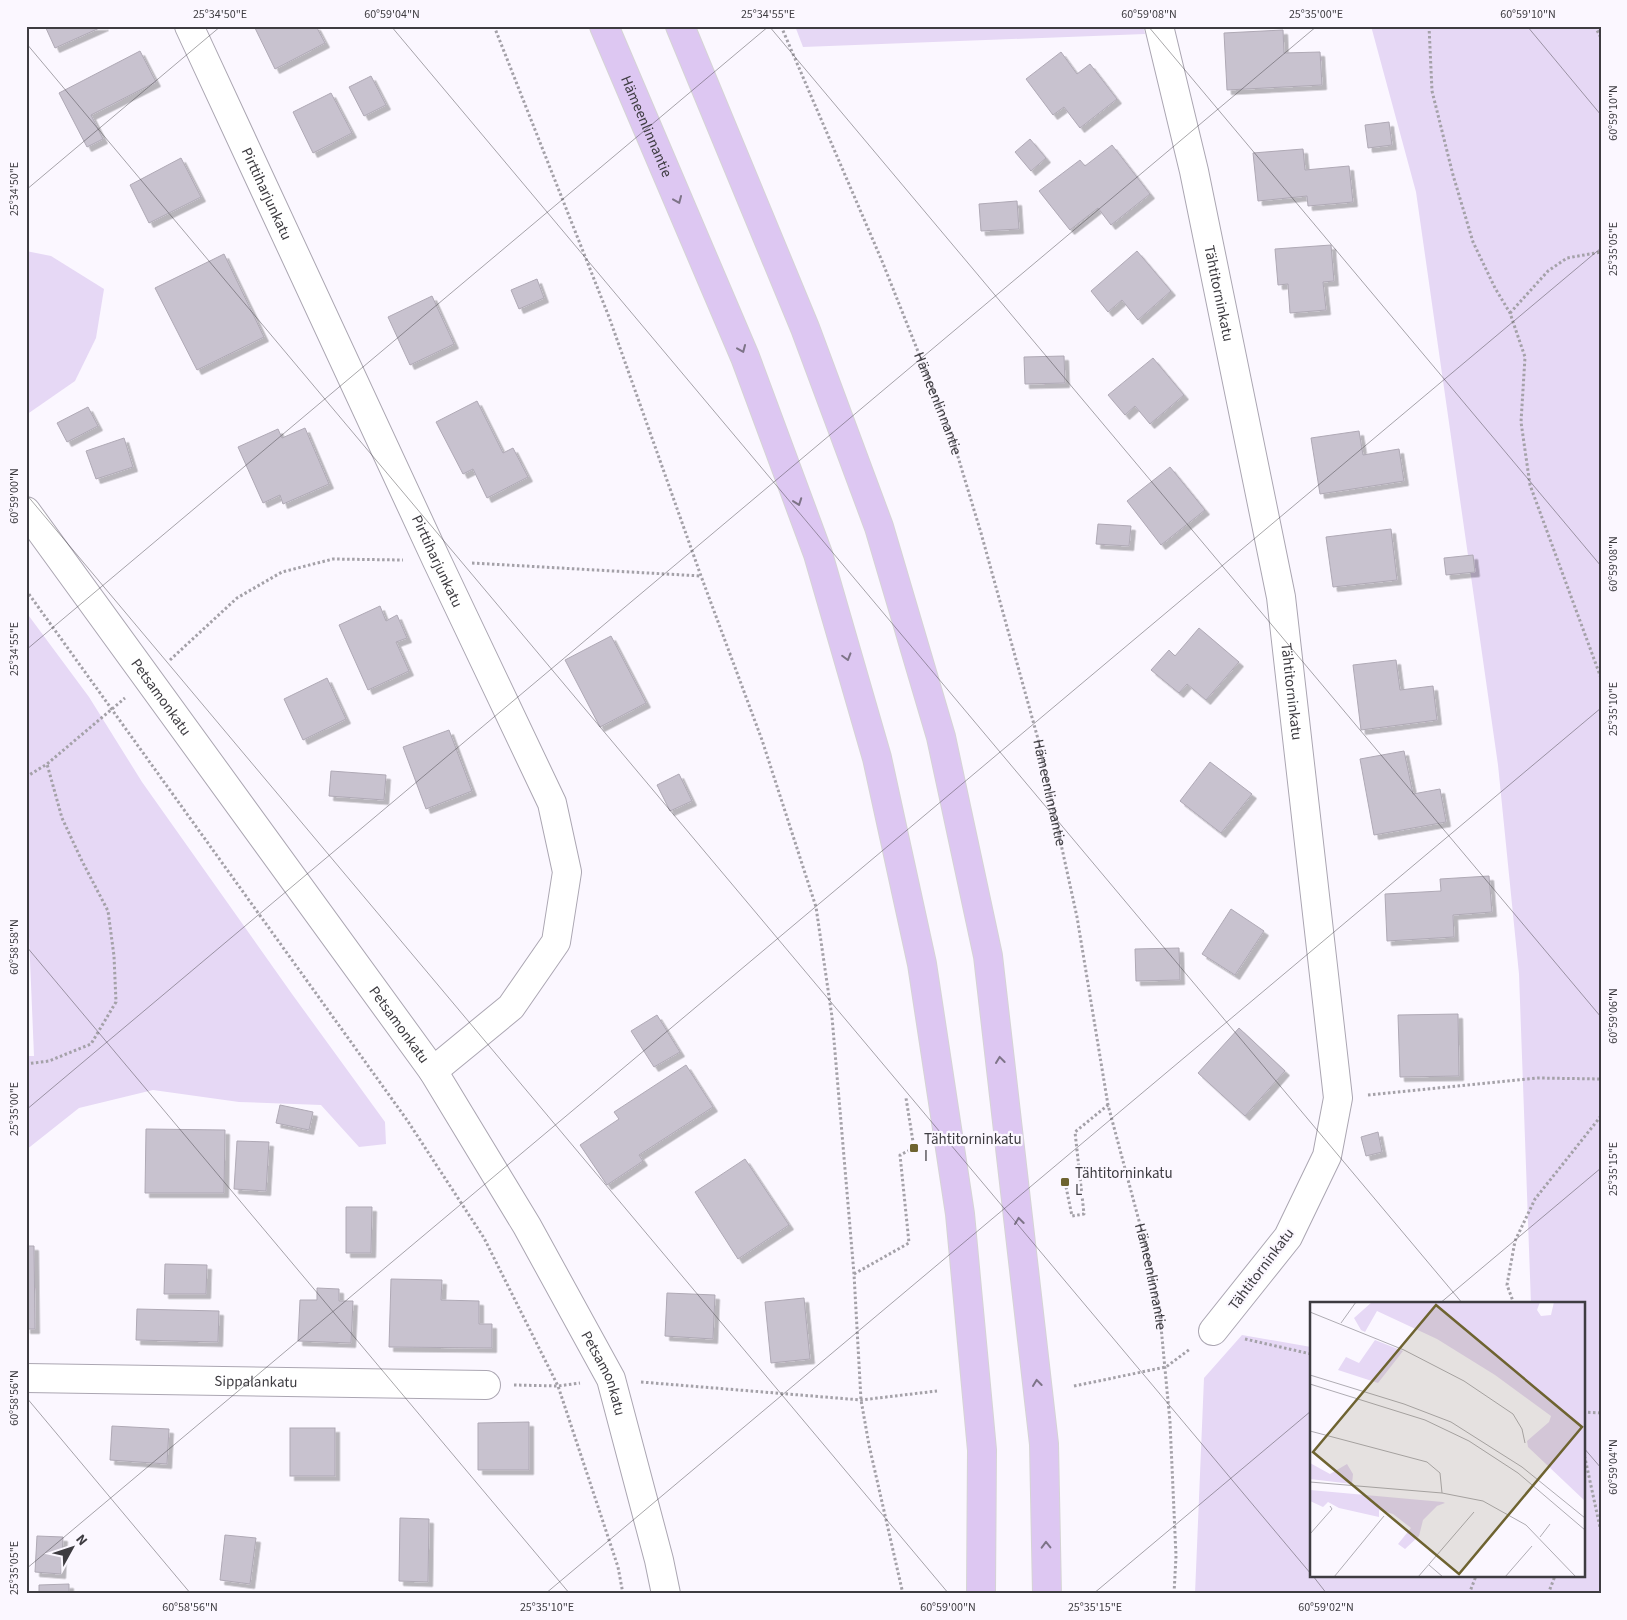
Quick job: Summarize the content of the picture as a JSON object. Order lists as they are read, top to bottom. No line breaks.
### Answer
{"streets":{"main road":["Hämeenlinnantie"],"street":["Pirttiharjunkatu","Tähtitorninkatu","Petsamonkatu","Sippalankatu"]},"crossings":[["Pirttiharjunkatu","Petsamonkatu"]],"places":{"transit":["Tähtitorninkatu I","Tähtitorninkatu L"]},"north":"top right","coordinates":["25°34'50\"E","60°59'04\"N","25°34'55\"E","60°59'08\"N","25°35'00\"E","60°59'10\"N","25°35'05\"E","60°59'00\"N","25°35'10\"E","60°58'58\"N","60°59'06\"N","25°35'15\"E","60°58'56\"N","60°59'02\"N"]}
